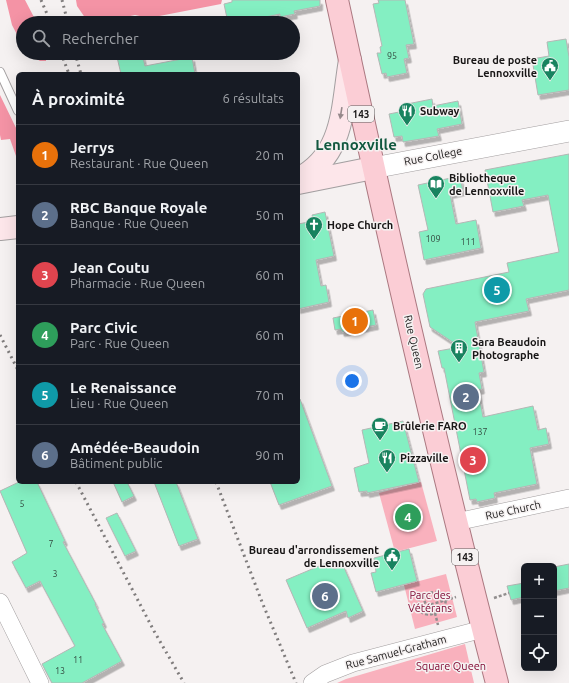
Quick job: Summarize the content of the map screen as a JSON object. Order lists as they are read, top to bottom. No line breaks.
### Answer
{"streets":{"main road":["143","Rue College","Rue Queen"],"street":["Rue Church","Rue Samuel-Gratham"]},"crossings":[["Rue College","Rue Queen"],["Rue Queen","Rue Church"],["Rue Queen","Rue Samuel-Gratham"]],"districts":["Lennoxville"],"parks":["Parc des Vétérans","Square Queen"],"places":{"public building":["Bureau de poste Lennoxville","Bureau d'arrondissement de Lennoxville"],"restaurant":["Subway","Pizzaville"],"library":["Bibliotheque de Lennoxville"],"church":["Hope Church"],"building":["Sara Beaudoin Photographe"],"cafe":["Brûlerie FARO"]},"house_numbers":["95","109","111","137","5","7","3","11","13"],"page":{"search":"Rechercher","heading":["À proximité","6 résultats"],"list":[{"mark":"1","name":"Jerrys","note":"Restaurant · Rue Queen","value":"20 m"},{"mark":"2","name":"RBC Banque Royale","note":"Banque · Rue Queen","value":"50 m"},{"mark":"3","name":"Jean Coutu","note":"Pharmacie · Rue Queen","value":"60 m"},{"mark":"4","name":"Parc Civic","note":"Parc · Rue Queen","value":"60 m"},{"mark":"5","name":"Le Renaissance","note":"Lieu · Rue Queen","value":"70 m"},{"mark":"6","name":"Amédée-Beaudoin","note":"Bâtiment public","value":"90 m"}],"pins":["5","1","2","3","4","6"],"map_buttons":["+","−"]}}
